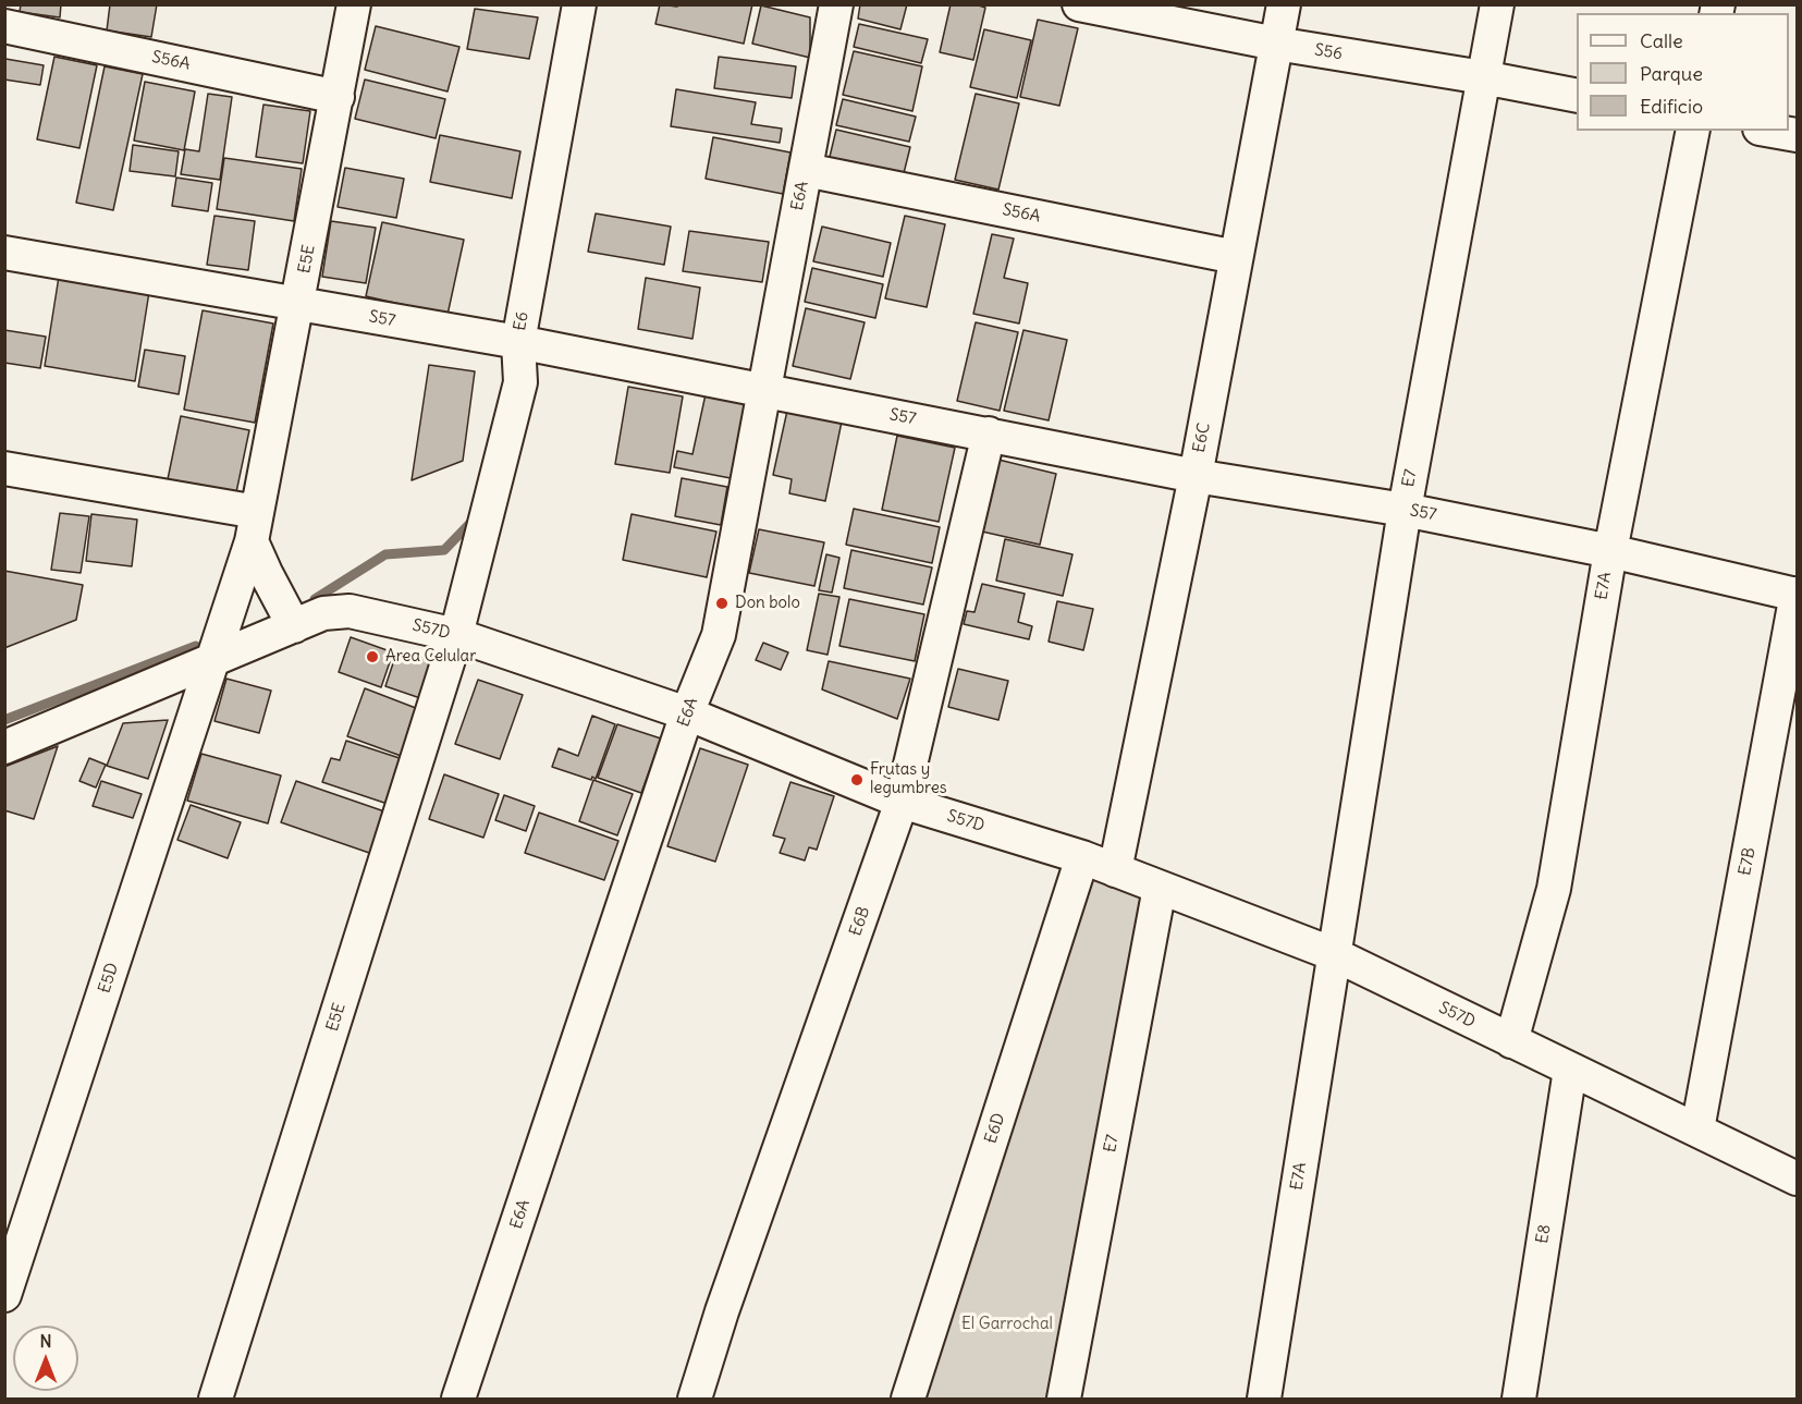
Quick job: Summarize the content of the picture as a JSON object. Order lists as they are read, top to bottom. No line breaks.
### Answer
{"streets":{"street":["S56","S56A","E6A","E5E","S57","E6","E6C","E7","E7A","S57D","E7B","E6B","E5D","E6D","E8"]},"crossings":[["S56","E6C"],["S56","E7"],["S56A","E6A"],["S56A","E5E"],["S56A","E6C"],["E6A","S57"],["E6A","S57D"],["E5E","S57"],["E5E","E6"],["E5E","S57D"],["E5E","E5D"],["S57","E6"],["S57","E6C"],["S57","E7"],["S57","E7A"],["S57","E7B"],["S57","E6B"],["E6","S57D"],["E6C","S57D"],["E7","E7A"],["E7","S57D"],["E7A","S57D"],["S57D","E7B"],["S57D","E6B"],["S57D","E5D"],["S57D","E6D"],["S57D","E8"]],"parks":["El Garrochal"],"places":["Don bolo","Area Celular","Frutas y legumbres"],"legend":["Calle","Parque","Edificio"],"north":"top"}
